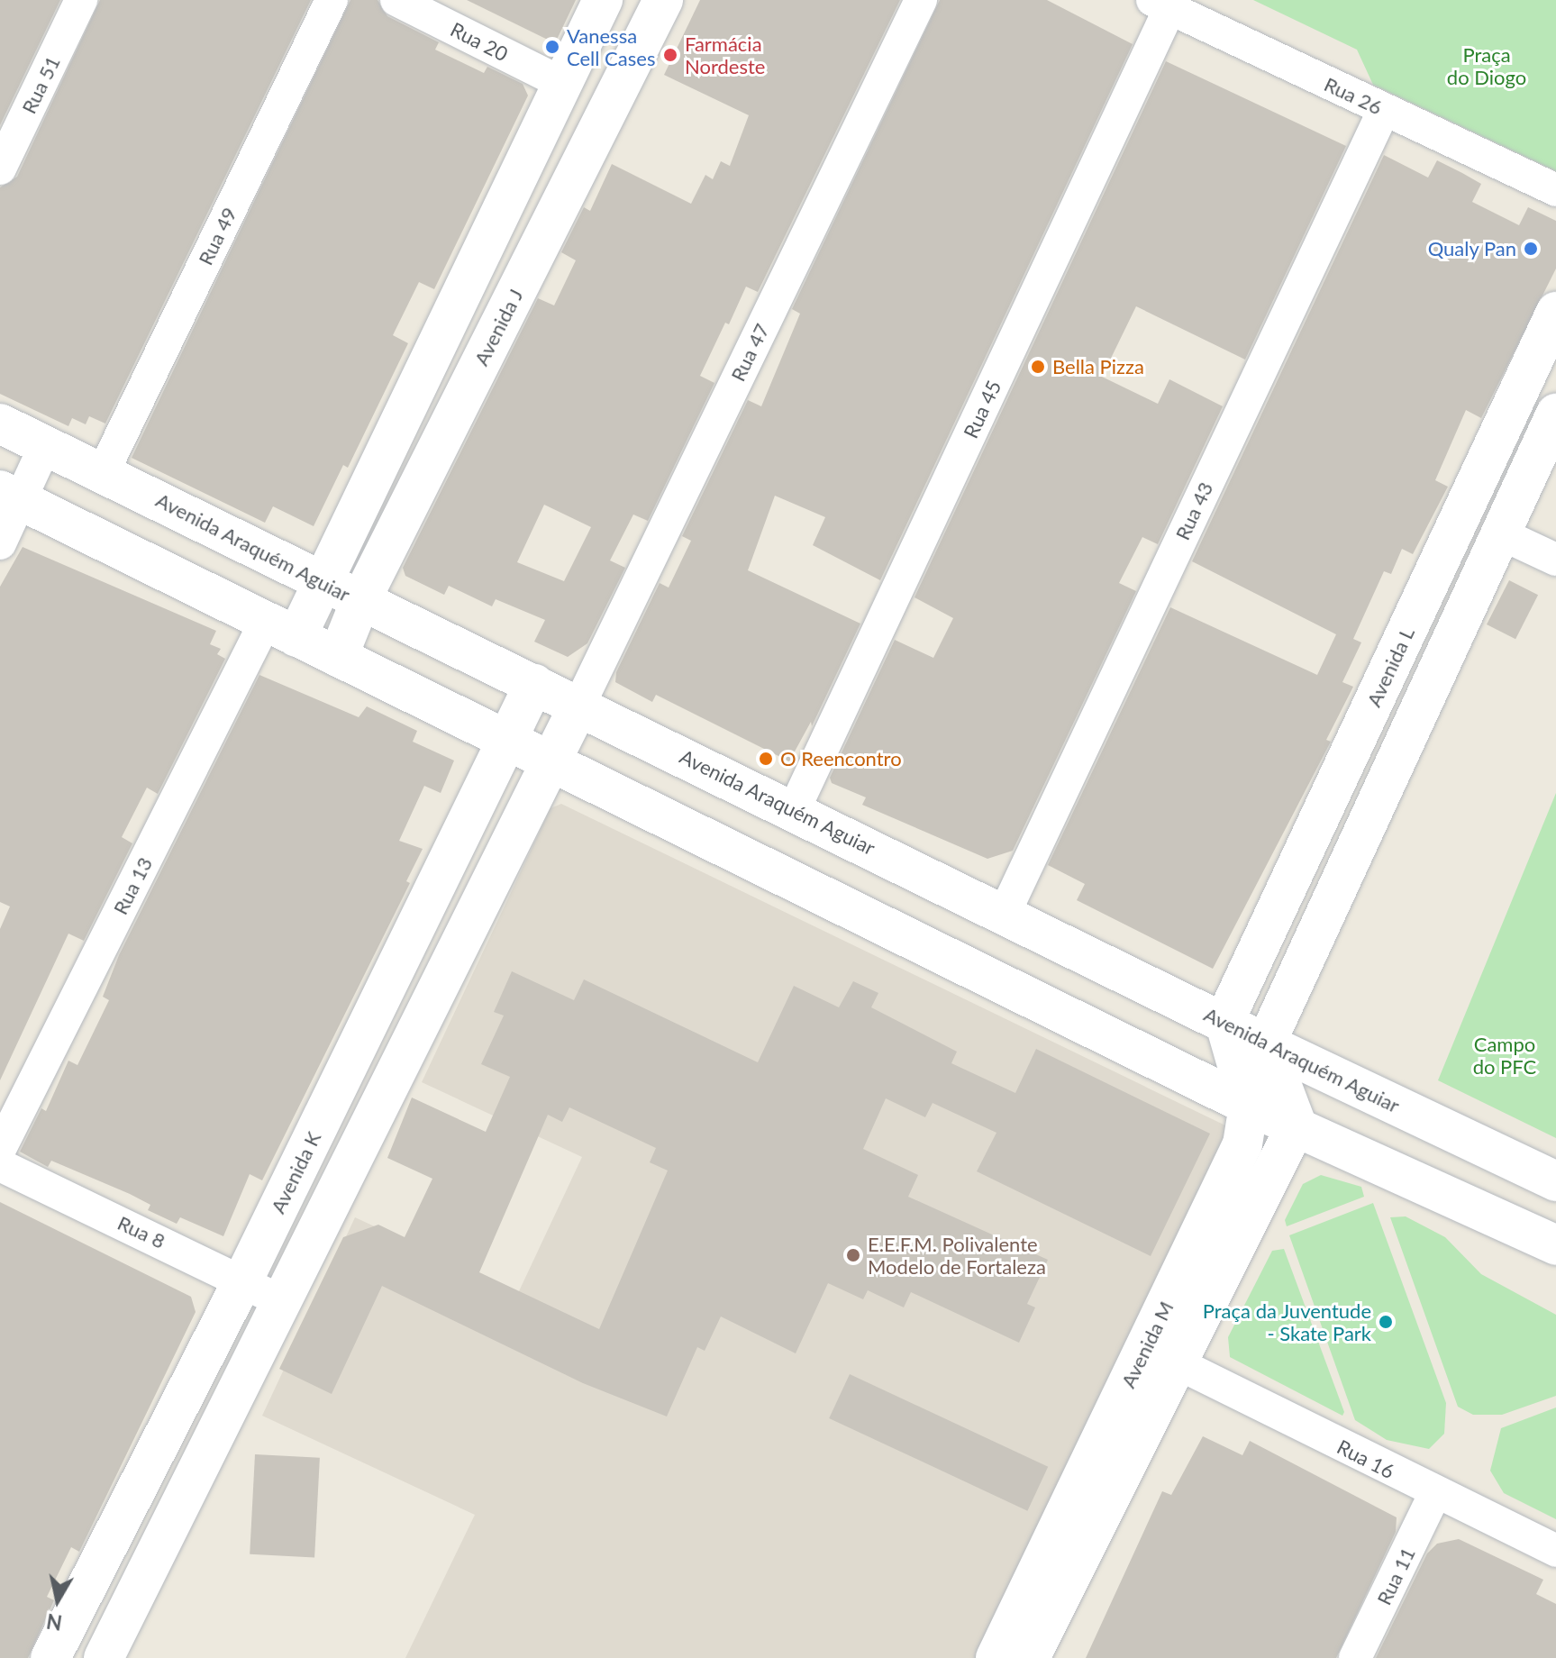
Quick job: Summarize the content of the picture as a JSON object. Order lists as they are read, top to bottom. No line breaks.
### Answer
{"streets":{"street":["Rua 20","Rua 51","Rua 26","Rua 49","Avenida J","Rua 47","Rua 45","Rua 43","Avenida Araquém Aguiar","Avenida L","Rua 13","Avenida K","Rua 8","Avenida M","Rua 16","Rua 11"]},"crossings":[["Rua 26","Rua 45"],["Rua 26","Rua 43"],["Rua 49","Avenida Araquém Aguiar"],["Avenida J","Avenida Araquém Aguiar"],["Rua 47","Avenida Araquém Aguiar"],["Rua 45","Avenida Araquém Aguiar"],["Rua 43","Avenida Araquém Aguiar"],["Avenida Araquém Aguiar","Avenida L"],["Avenida Araquém Aguiar","Avenida K"],["Avenida Araquém Aguiar","Avenida M"],["Avenida L","Avenida M"],["Avenida K","Rua 8"],["Avenida M","Rua 16"],["Rua 16","Rua 11"]],"parks":["Praça do Diogo","Campo do PFC"],"places":["Vanessa Cell Cases","Farmácia Nordeste","Qualy Pan","Bella Pizza","O Reencontro","E.E.F.M. Polivalente Modelo de Fortaleza","Praça da Juventude - Skate Park"],"north":"bottom"}
